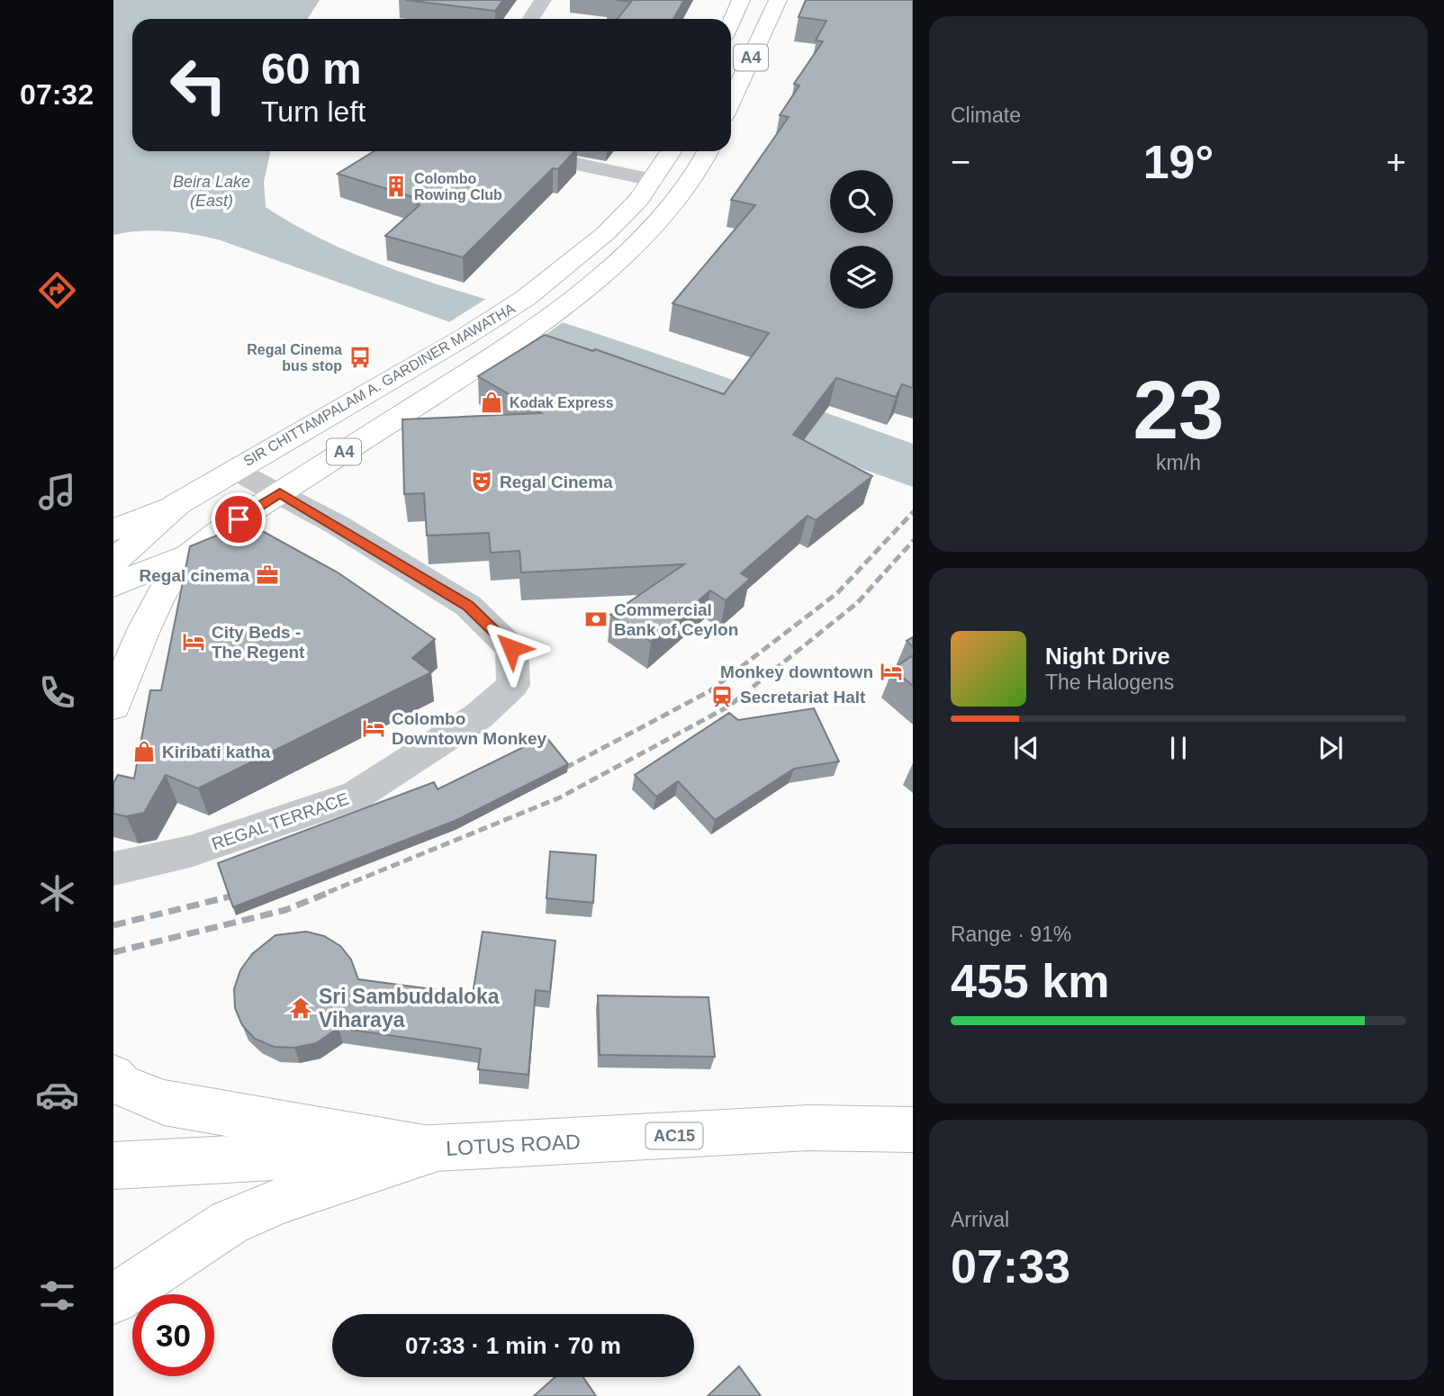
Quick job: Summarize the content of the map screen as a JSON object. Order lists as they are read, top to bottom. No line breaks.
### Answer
{"streets":{"main road":["A4","SIR CHITTAMPALAM A. GARDINER MAWATHA","AC15","LOTUS ROAD"],"street":["REGAL TERRACE"]},"crossings":[["SIR CHITTAMPALAM A. GARDINER MAWATHA","REGAL TERRACE"]],"water":["Beira Lake (East)"],"places":{"building":["Colombo Rowing Club"],"bus stop":["Regal Cinema bus stop"],"shop":["Kodak Express","Kiribati katha"],"theatre":["Regal Cinema"],"office":["Regal cinema"],"bank":["Commercial Bank of Ceylon"],"hotel":["City Beds - The Regent","Monkey downtown","Colombo Downtown Monkey"],"station":["Secretariat Halt"],"temple":["Sri Sambuddaloka Viharaya"]},"page":{"tabs":"07:32","tile":["Climate",["23","km/h"],["Range · 91%","455 km"],["Arrival","07:33"]],"turn":["60 m","Turn left"],"heat":["−","19°","+"],"song":["Night Drive","The Halogens"],"limit":"30","trip":"07:33 · 1 min · 70 m"}}
